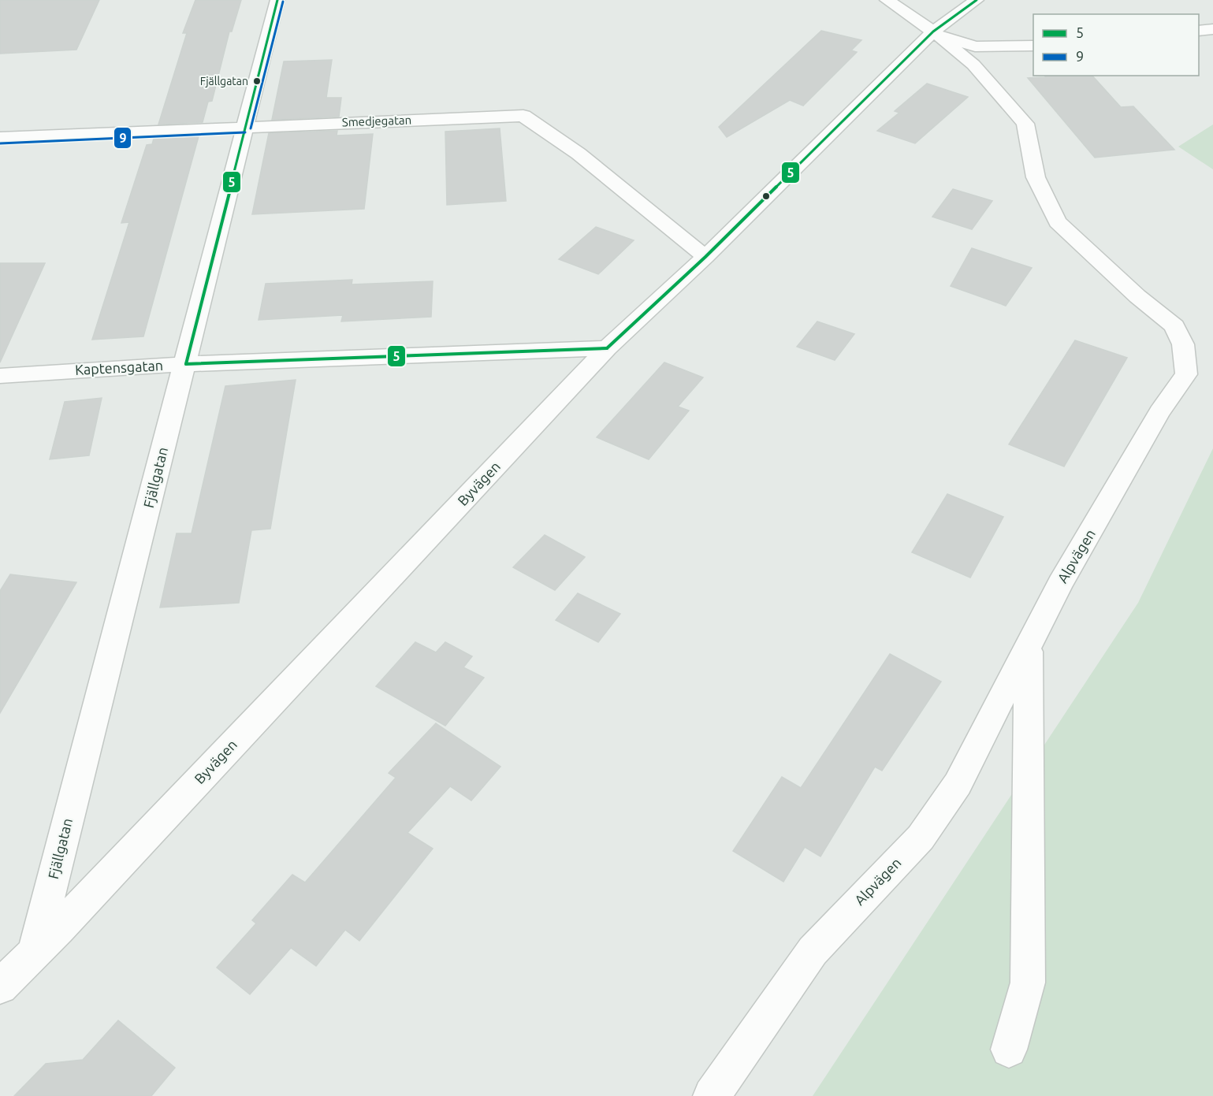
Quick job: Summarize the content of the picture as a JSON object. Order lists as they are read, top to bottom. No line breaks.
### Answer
{"streets":{"street":["Smedjegatan","Kaptensgatan","Fjällgatan","Byvägen","Alpvägen"]},"crossings":[["Smedjegatan","Fjällgatan"],["Smedjegatan","Byvägen"],["Kaptensgatan","Fjällgatan"],["Kaptensgatan","Byvägen"],["Fjällgatan","Byvägen"],["Byvägen","Alpvägen"]],"places":["Fjällgatan"],"lines":["transit line 5","transit line 9"],"legend":["5","9"]}
